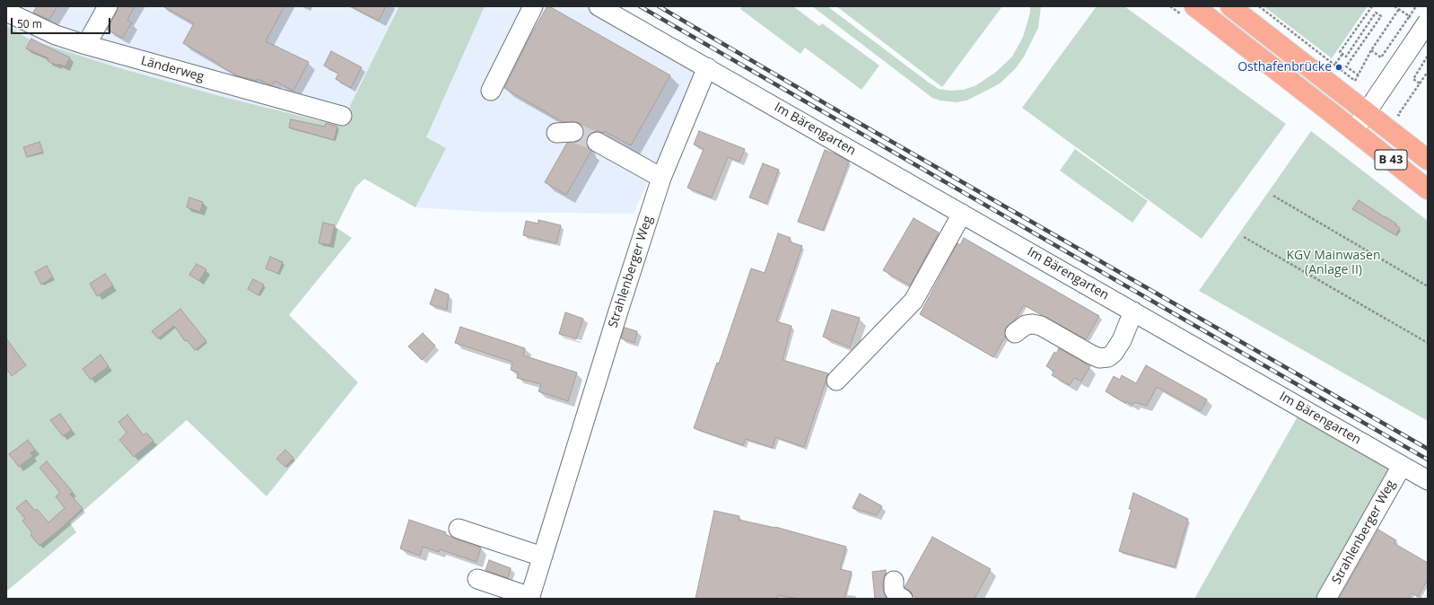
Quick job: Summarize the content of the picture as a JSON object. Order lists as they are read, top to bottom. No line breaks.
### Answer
{"streets":{"main road":["B 43"],"street":["Länderweg","Im Bärengarten","Strahlenberger Weg"]},"crossings":[["Im Bärengarten","Strahlenberger Weg"]],"parks":["KGV Mainwasen (Anlage II)"],"places":["Osthafenbrücke"],"scale_bar":"50 m"}
